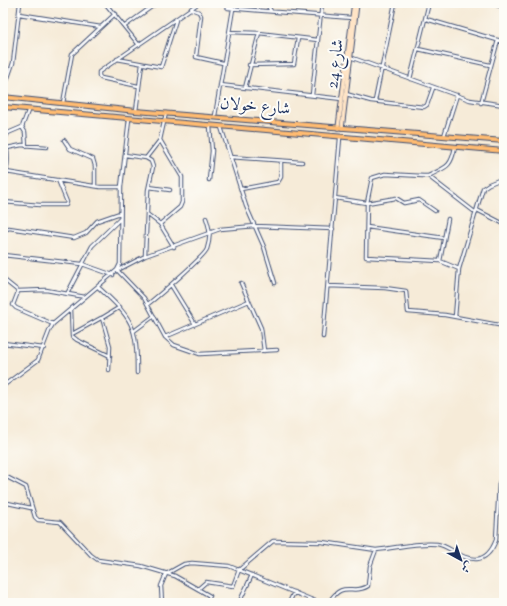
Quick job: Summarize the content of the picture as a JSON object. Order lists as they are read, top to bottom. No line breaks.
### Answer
{"streets":{"main road":["شارع خولان"],"street":["شارع 24"]},"crossings":[["شارع 24","شارع خولان"]],"north":"bottom right"}
